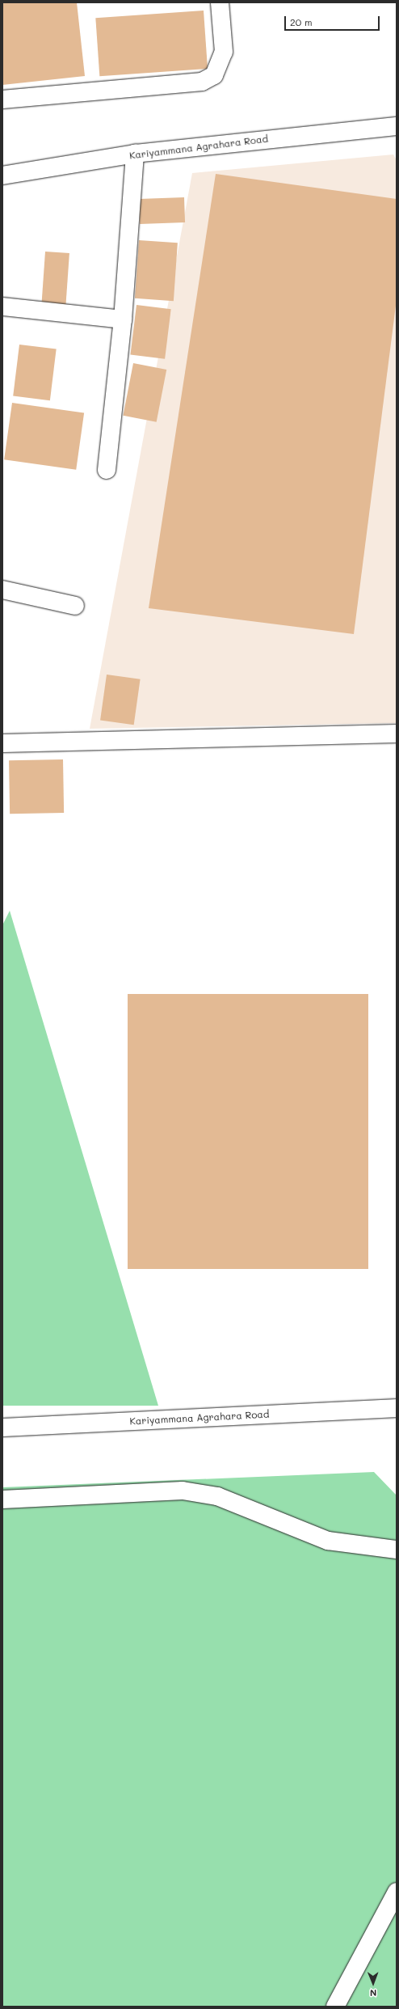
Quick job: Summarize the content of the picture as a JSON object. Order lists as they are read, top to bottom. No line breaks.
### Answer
{"streets":{"street":["Kariyammana Agrahara Road"]},"scale_bar":"20 m","north":"bottom"}
